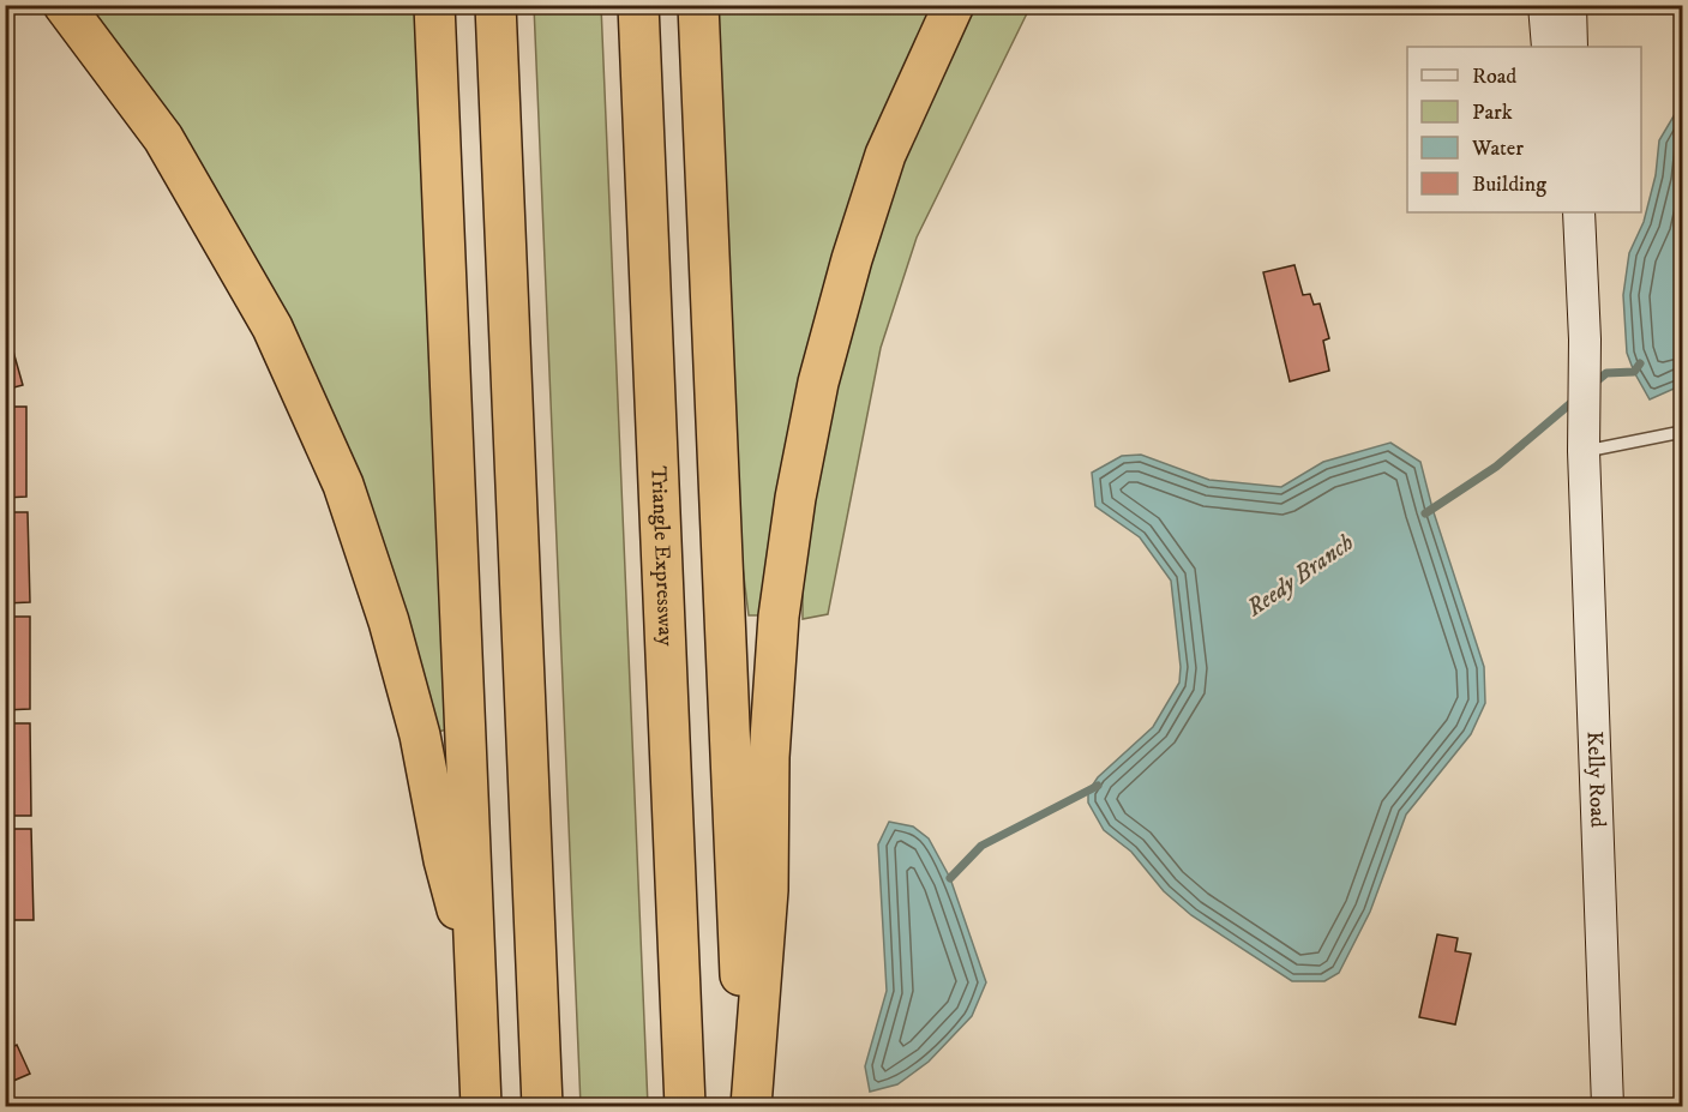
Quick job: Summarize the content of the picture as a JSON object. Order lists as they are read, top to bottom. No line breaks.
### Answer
{"streets":{"highway":["Triangle Expressway"],"main road":["Kelly Road"]},"water":["Reedy Branch"],"legend":["Road","Park","Water","Building"]}
